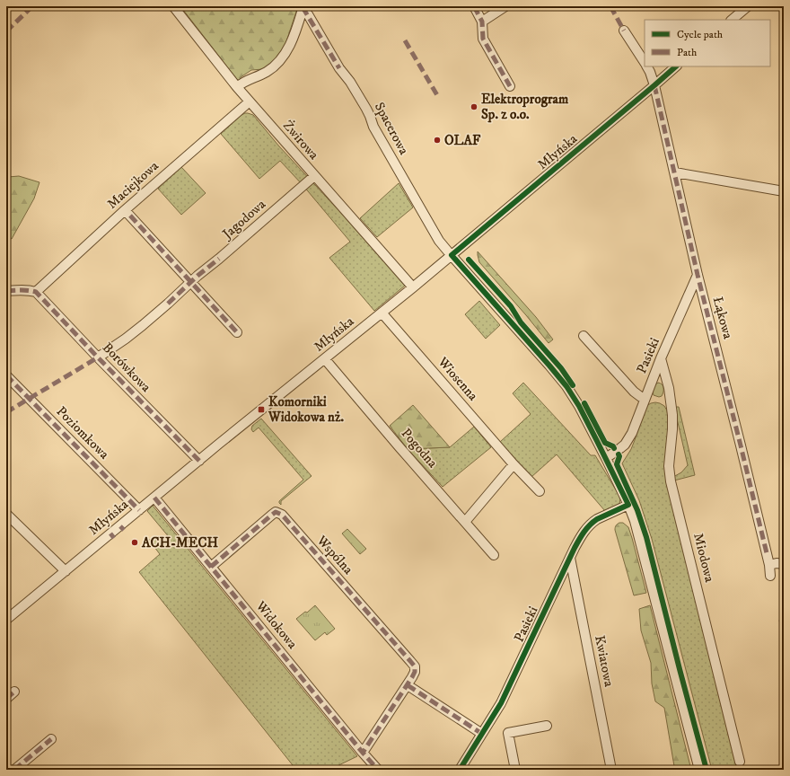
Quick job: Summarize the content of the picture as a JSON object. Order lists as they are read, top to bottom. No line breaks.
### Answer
{"streets":{"street":["Spacerowa","Żwirowa","Młyńska","Maciejkowa","Jagodowa","Łąkowa","Pasieki","Borówkowa","Wiosenna","Poziomkowa","Pogodna","Wspólna","Miodowa","Widokowa","Kwiatowa"]},"crossings":[["Spacerowa","Młyńska"],["Spacerowa","Pasieki"],["Żwirowa","Młyńska"],["Żwirowa","Maciejkowa"],["Żwirowa","Jagodowa"],["Młyńska","Łąkowa"],["Młyńska","Borówkowa"],["Młyńska","Wiosenna"],["Młyńska","Poziomkowa"],["Młyńska","Pogodna"],["Młyńska","Widokowa"],["Maciejkowa","Borówkowa"],["Jagodowa","Borówkowa"],["Łąkowa","Pasieki"],["Pasieki","Miodowa"],["Pasieki","Kwiatowa"],["Wspólna","Widokowa"]],"places":{"other":["Elektroprogram Sp. z o.o.","OLAF","ACH-MECH"],"transit":["Komorniki Widokowa nż."]},"legend":["Cycle path","Path"]}
